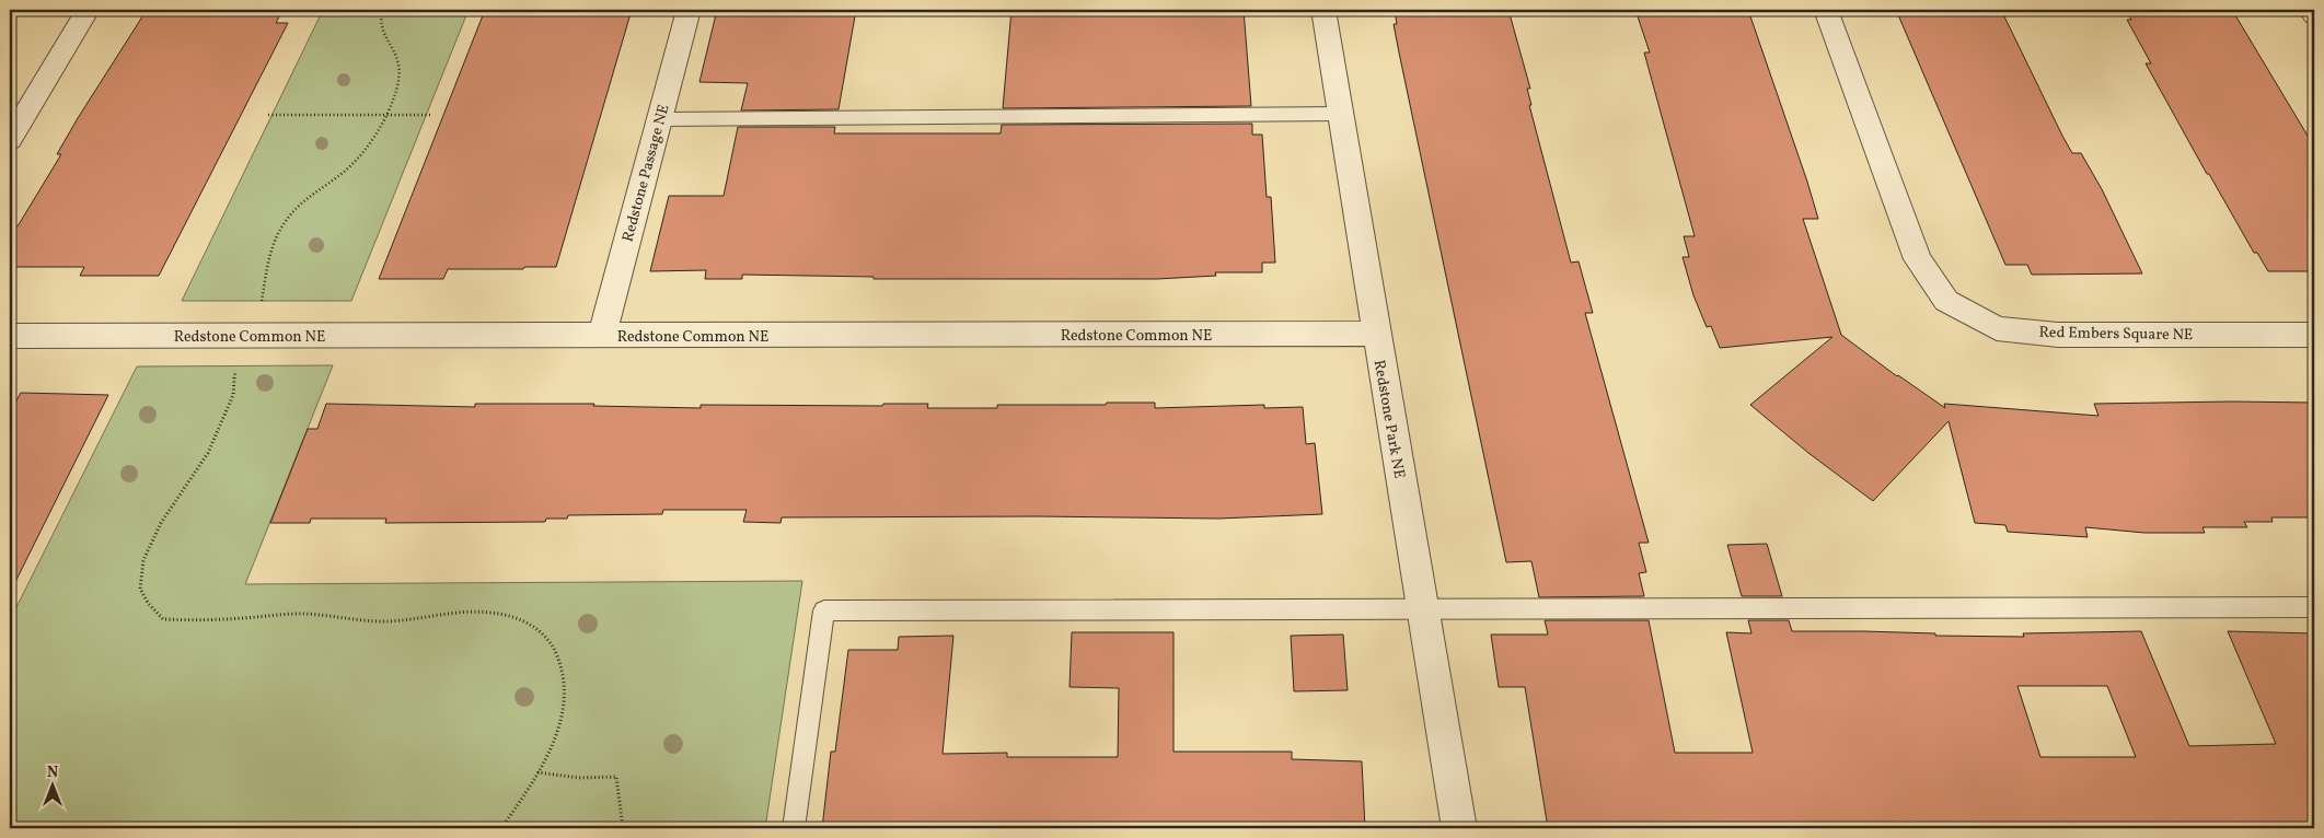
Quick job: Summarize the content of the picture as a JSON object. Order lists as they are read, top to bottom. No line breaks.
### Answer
{"streets":{"street":["Redstone Passage NE","Red Embers Square NE","Redstone Common NE","Redstone Park NE"]},"crossings":[["Redstone Passage NE","Redstone Common NE"],["Redstone Common NE","Redstone Park NE"]],"north":"top"}
